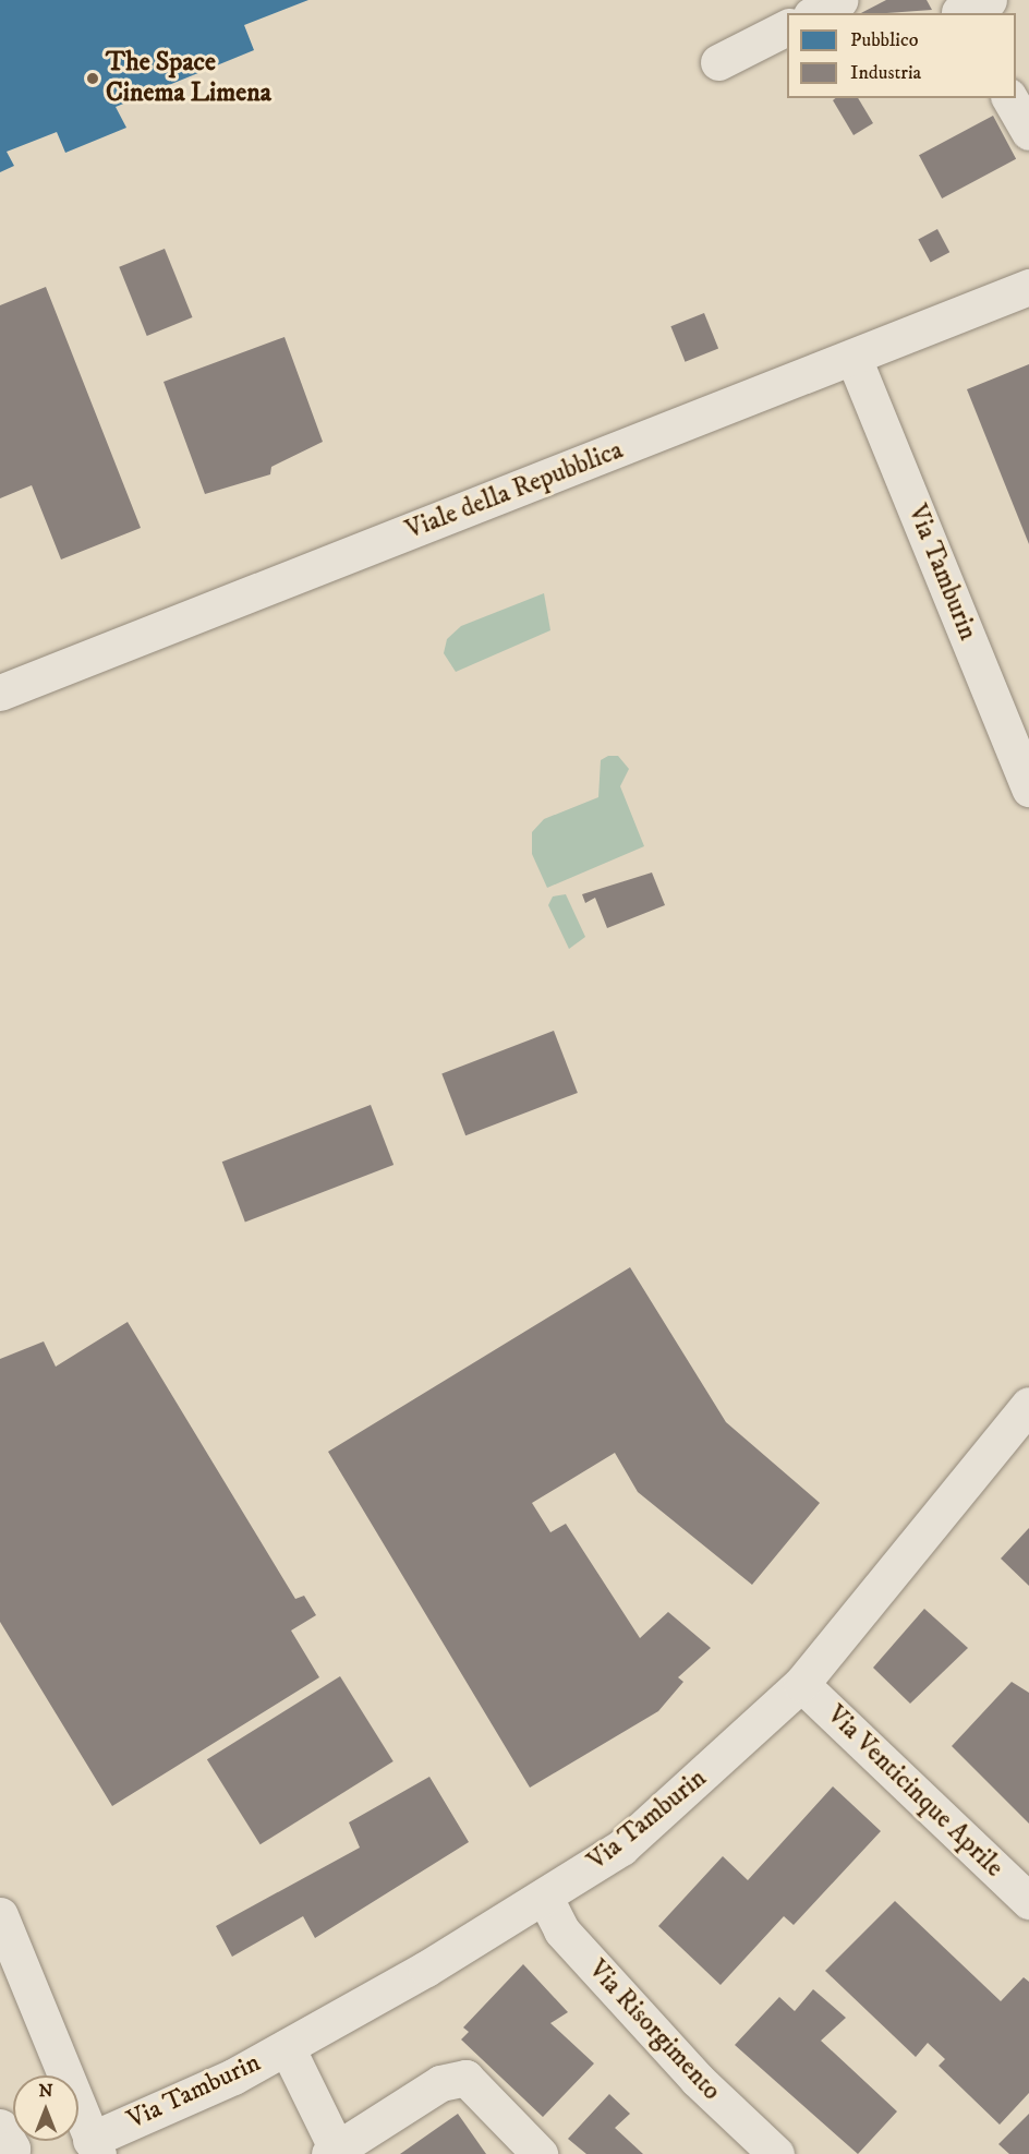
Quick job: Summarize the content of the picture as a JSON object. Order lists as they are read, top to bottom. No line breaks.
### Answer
{"streets":{"street":["Viale della Repubblica","Via Tamburin","Via Venticinque Aprile","Via Risorgimento"]},"crossings":[["Viale della Repubblica","Via Tamburin"],["Via Tamburin","Via Venticinque Aprile"],["Via Tamburin","Via Risorgimento"]],"places":["The Space Cinema Limena"],"legend":["Pubblico","Industria"],"north":"top"}
